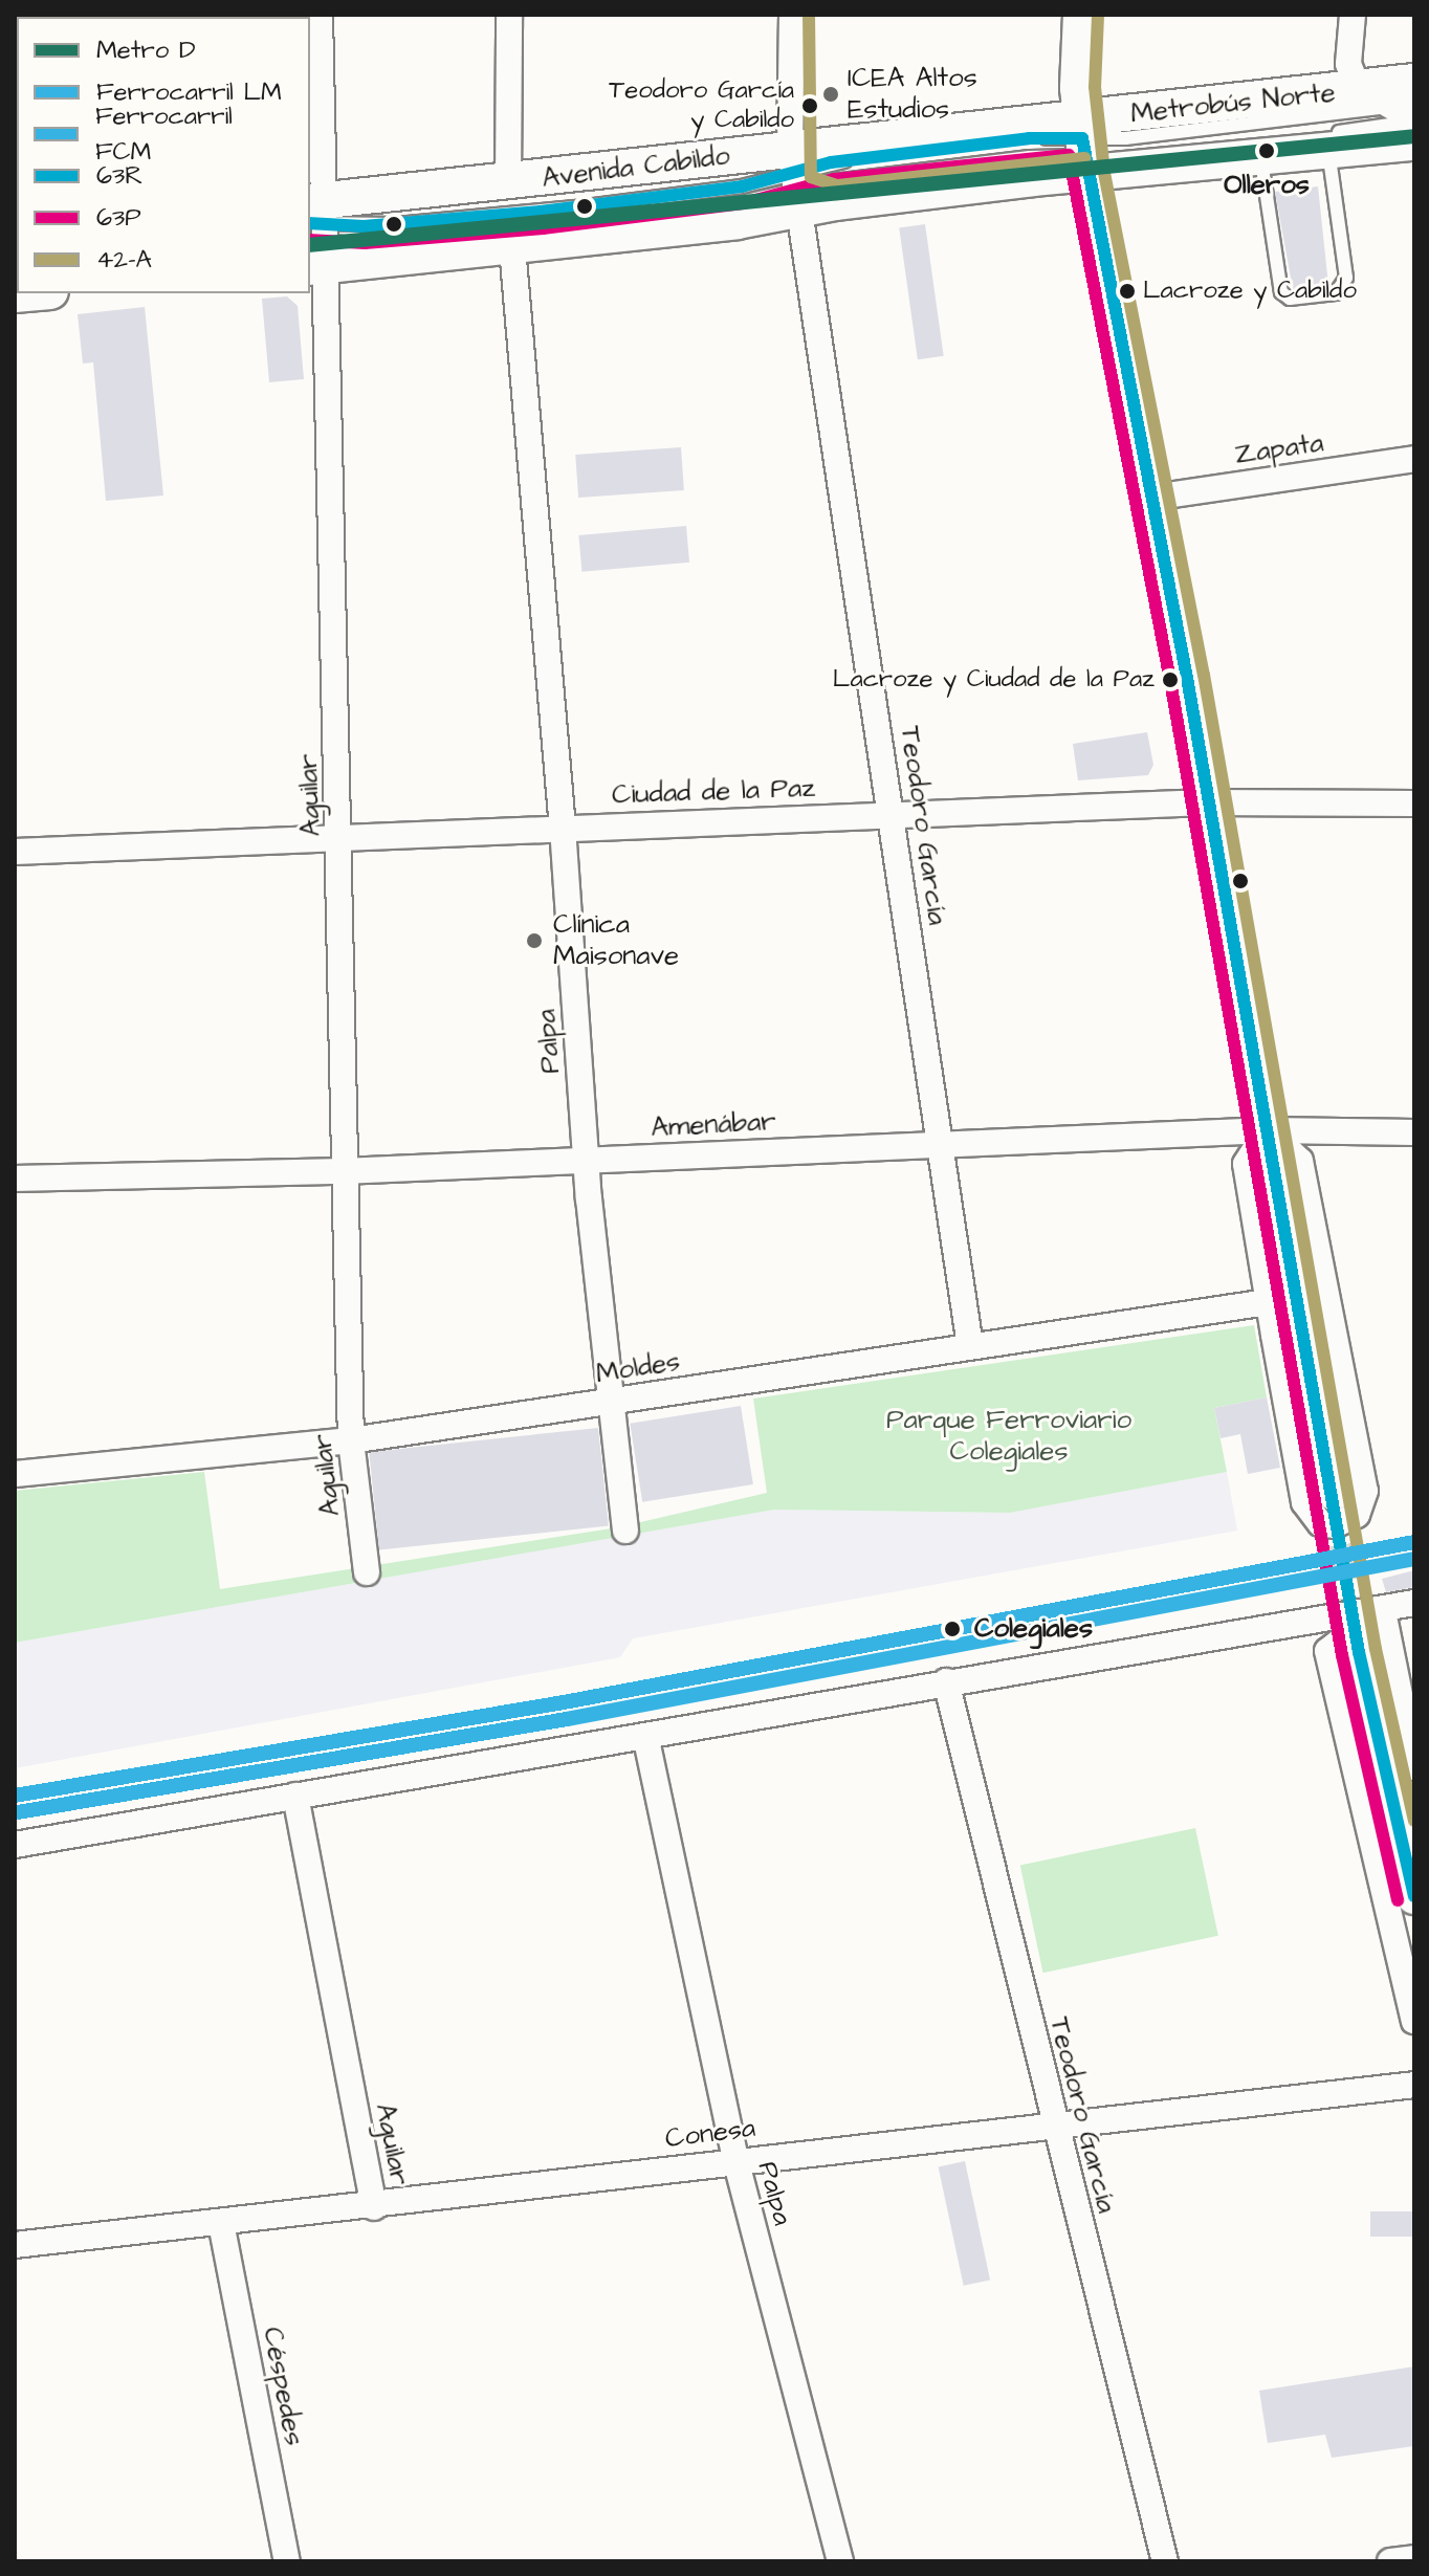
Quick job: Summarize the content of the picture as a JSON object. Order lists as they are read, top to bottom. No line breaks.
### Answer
{"streets":{"main road":["Avenida Cabildo"],"street":["Zapata","Ciudad de la Paz","Aguilar","Teodoro García","Palpa","Amenábar","Moldes","Conesa","Céspedes"],"lane":["Metrobús Norte"]},"crossings":[["Metrobús Norte","Avenida Cabildo"],["Avenida Cabildo","Aguilar"],["Avenida Cabildo","Teodoro García"],["Avenida Cabildo","Palpa"],["Ciudad de la Paz","Aguilar"],["Ciudad de la Paz","Teodoro García"],["Ciudad de la Paz","Palpa"],["Aguilar","Amenábar"],["Aguilar","Moldes"],["Aguilar","Conesa"],["Teodoro García","Amenábar"],["Teodoro García","Moldes"],["Teodoro García","Conesa"],["Palpa","Amenábar"],["Palpa","Moldes"],["Palpa","Conesa"],["Conesa","Céspedes"]],"parks":["Parque Ferroviario Colegiales"],"places":["ICEA Altos Estudios","Teodoro García y Cabildo","Olleros","Lacroze y Cabildo","Lacroze y Ciudad de la Paz","Clínica Maisonave","Colegiales"],"lines":["transit line 42-A","metro line D","transit line 63R","transit line 63P","rail line LM","rail line FCM"],"legend":["Metro D","Ferrocarril LM","Ferrocarril FCM","63R","63P","42-A"]}
